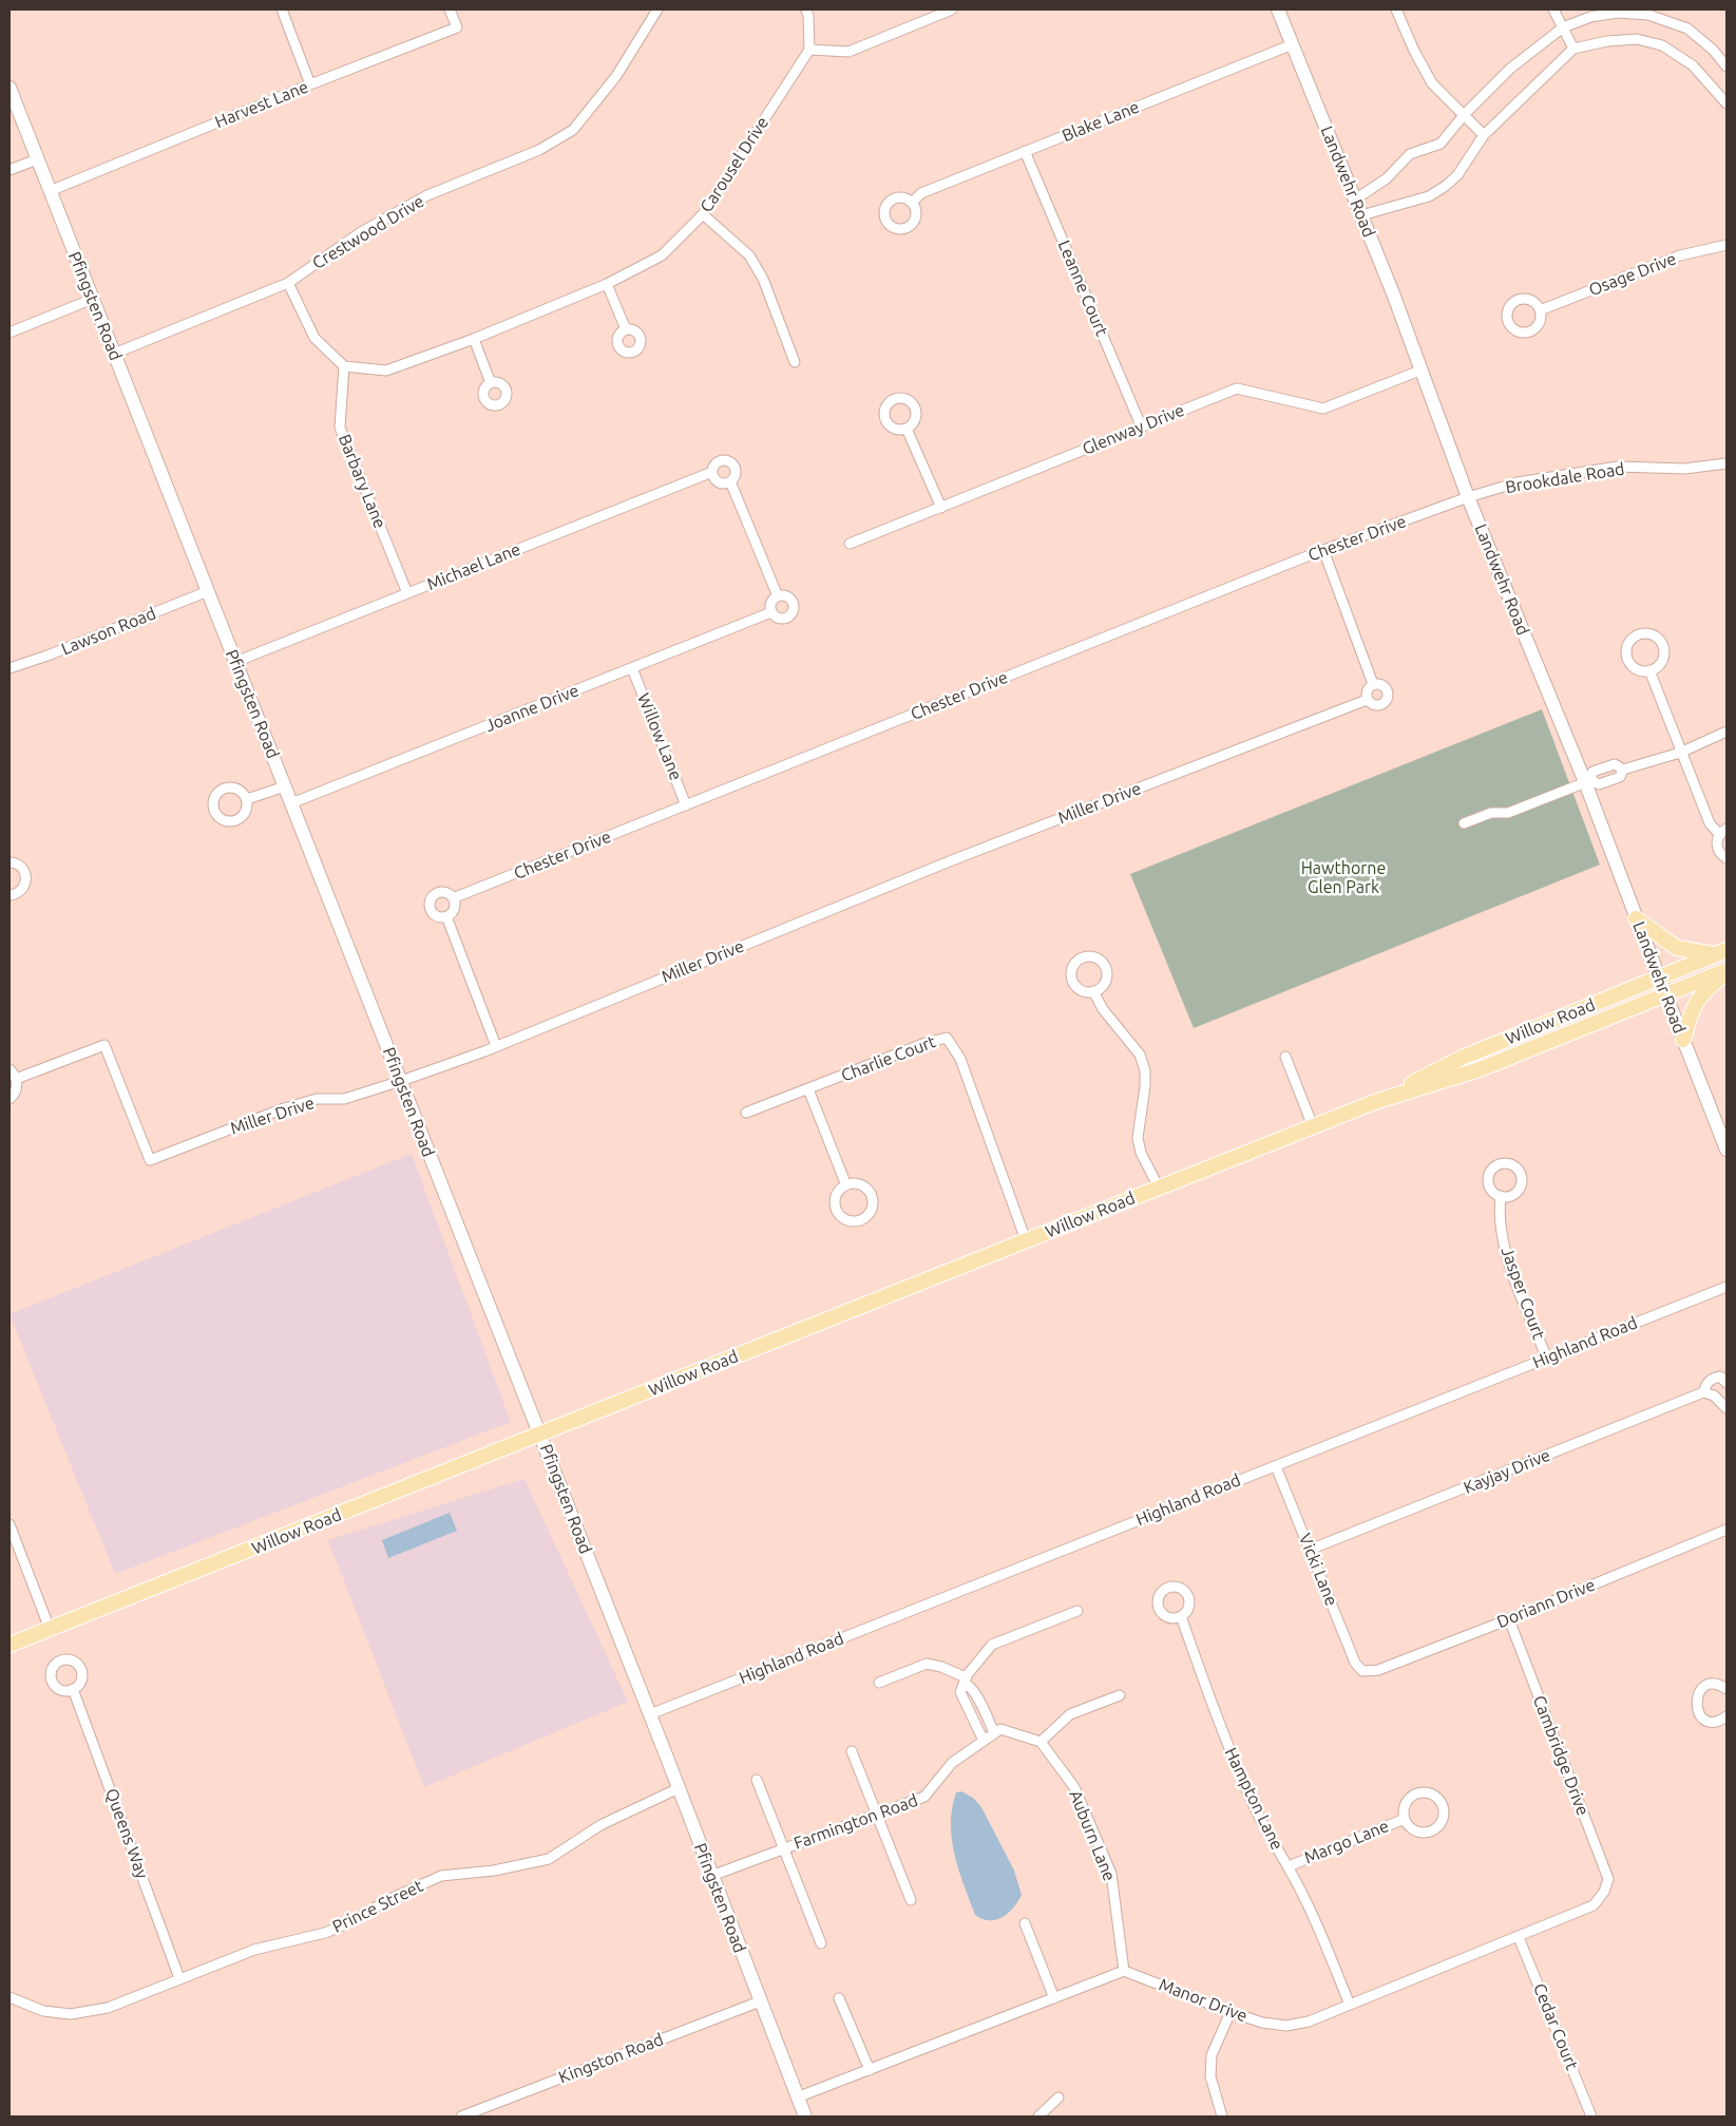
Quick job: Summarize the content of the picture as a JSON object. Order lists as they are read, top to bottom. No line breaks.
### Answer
{"streets":{"main road":["Landwehr Road","Pfingsten Road","Willow Road"],"street":["Harvest Lane","Blake Lane","Carousel Drive","Crestwood Drive","Osage Drive","Leanne Court","Glenway Drive","Brookdale Road","Barbary Lane","Chester Drive","Michael Lane","Lawson Road","Joanne Drive","Willow Lane","Miller Drive","Charlie Court","Jasper Court","Highland Road","Kayjay Drive","Vicki Lane","Doriann Drive","Cambridge Drive","Hampton Lane","Farmington Road","Queens Way","Auburn Lane","Margo Lane","Prince Street","Manor Drive","Cedar Court","Kingston Road"]},"crossings":[["Harvest Lane","Pfingsten Road"],["Blake Lane","Landwehr Road"],["Blake Lane","Leanne Court"],["Carousel Drive","Barbary Lane"],["Landwehr Road","Glenway Drive"],["Landwehr Road","Brookdale Road"],["Landwehr Road","Chester Drive"],["Landwehr Road","Willow Road"],["Crestwood Drive","Pfingsten Road"],["Leanne Court","Glenway Drive"],["Pfingsten Road","Michael Lane"],["Pfingsten Road","Lawson Road"],["Pfingsten Road","Joanne Drive"],["Pfingsten Road","Miller Drive"],["Pfingsten Road","Willow Road"],["Pfingsten Road","Highland Road"],["Pfingsten Road","Farmington Road"],["Pfingsten Road","Prince Street"],["Pfingsten Road","Kingston Road"],["Brookdale Road","Chester Drive"],["Barbary Lane","Michael Lane"],["Chester Drive","Willow Lane"],["Joanne Drive","Willow Lane"],["Willow Road","Charlie Court"],["Jasper Court","Highland Road"],["Highland Road","Vicki Lane"],["Kayjay Drive","Vicki Lane"],["Vicki Lane","Doriann Drive"],["Doriann Drive","Cambridge Drive"],["Cambridge Drive","Manor Drive"],["Hampton Lane","Margo Lane"],["Hampton Lane","Manor Drive"],["Queens Way","Prince Street"],["Auburn Lane","Manor Drive"],["Manor Drive","Cedar Court"]],"parks":["Hawthorne Glen Park"]}
